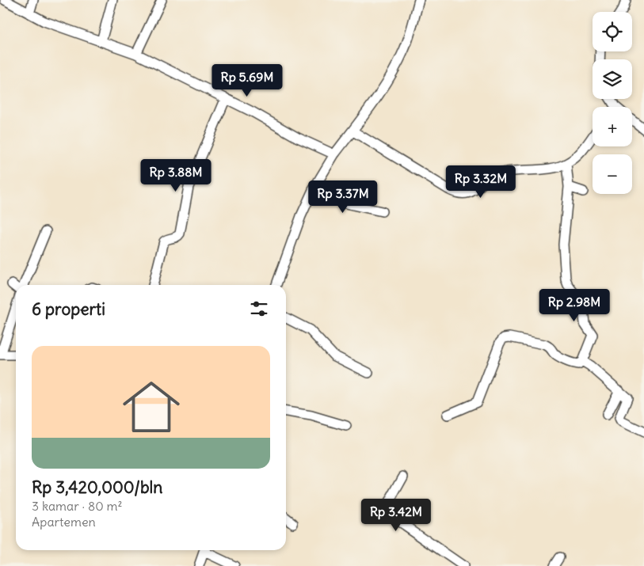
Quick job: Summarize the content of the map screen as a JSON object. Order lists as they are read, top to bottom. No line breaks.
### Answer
{"page":{"map_buttons":["+","−"],"price":["Rp 5.69M","Rp 3.88M","Rp 3.32M","Rp 3.37M","Rp 2.98M","Rp 3.42M"],"heading":"6 properti","list":[{"name":"Rp 3,420,000/bln","note":"3 kamar · 80 m² · Apartemen"}]}}
